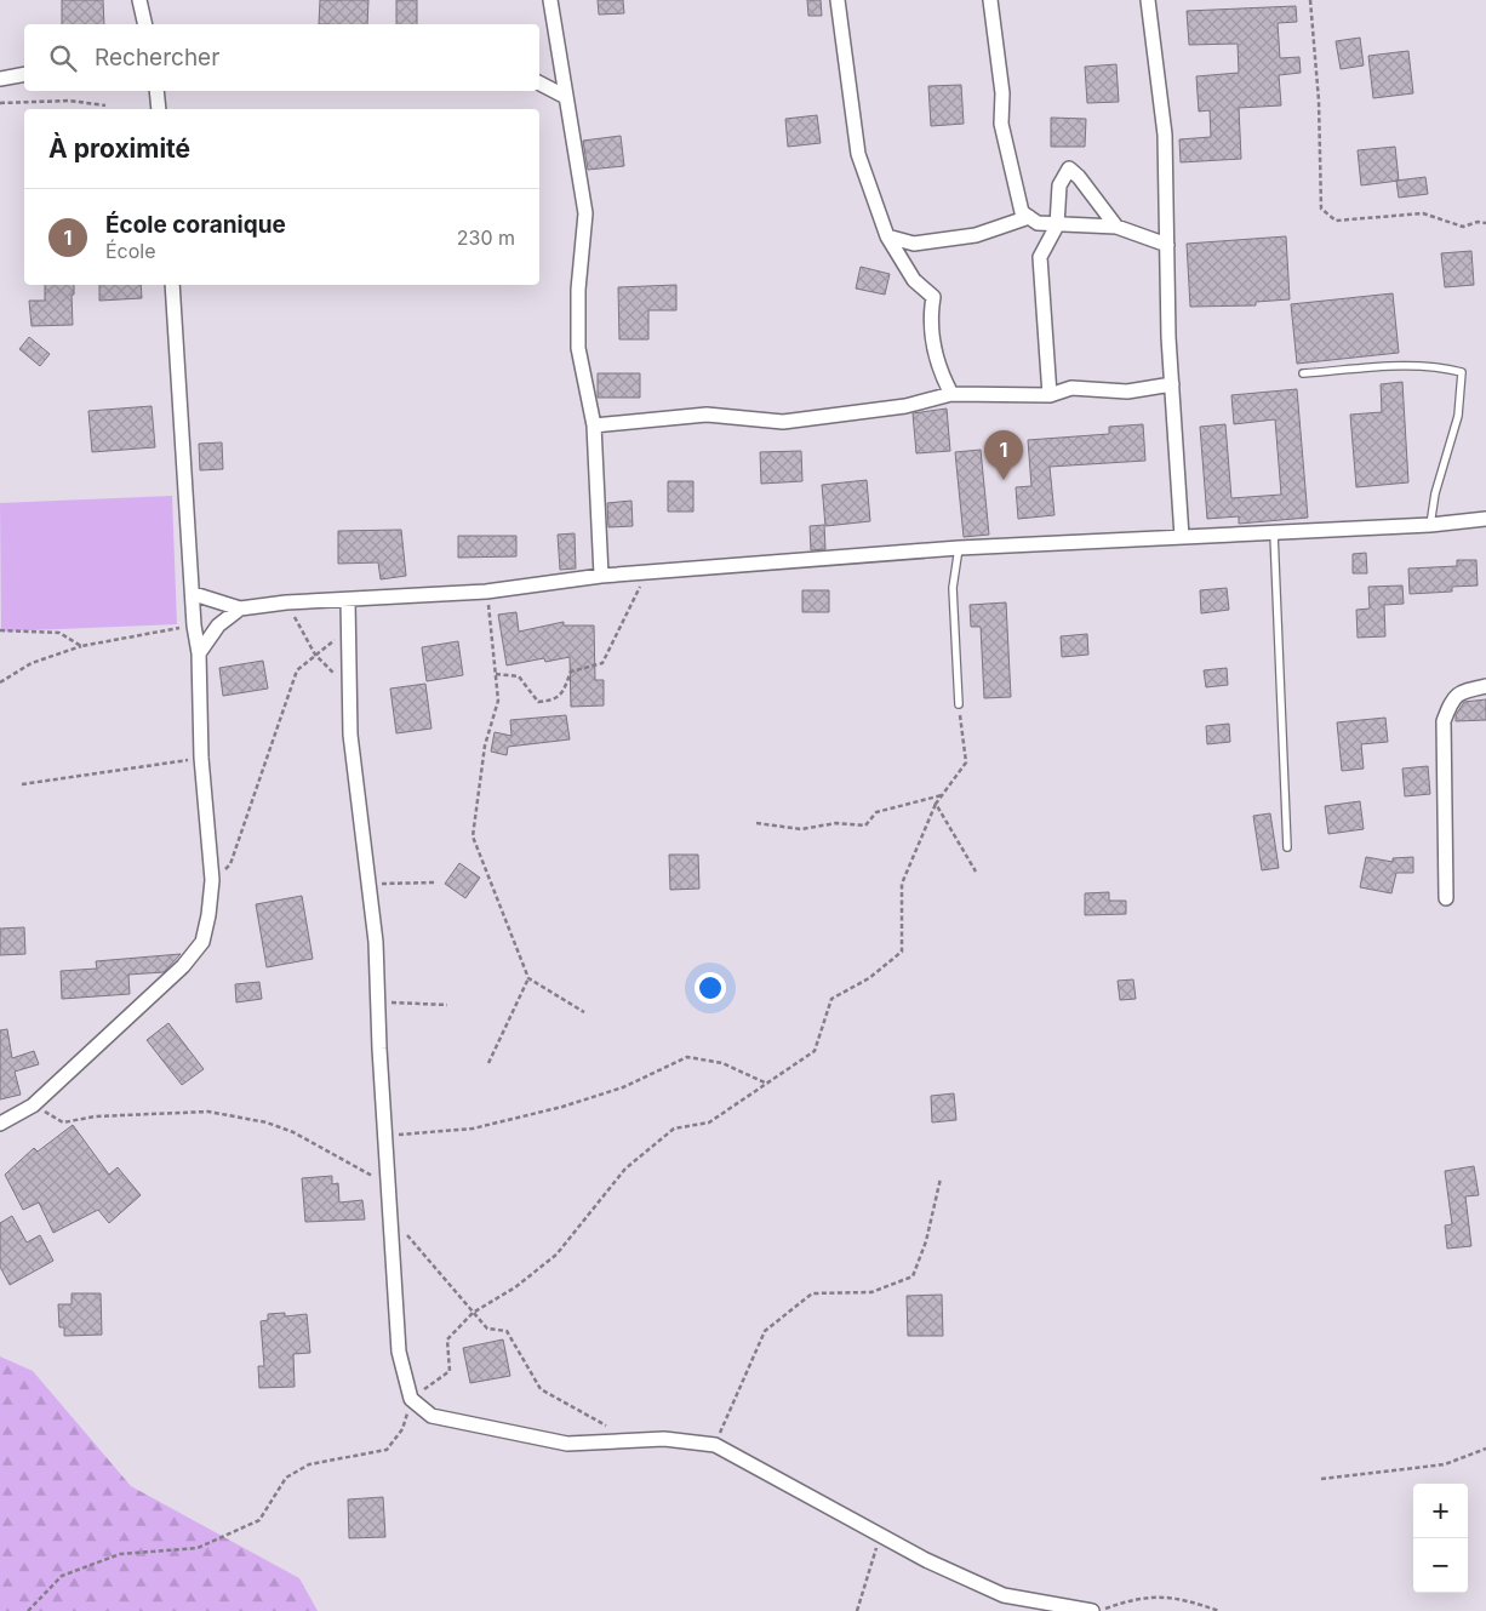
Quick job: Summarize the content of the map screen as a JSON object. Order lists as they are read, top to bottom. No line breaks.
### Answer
{"page":{"search":"Rechercher","heading":"À proximité","list":[{"mark":"1","name":"École coranique","note":"École","value":"230 m"}],"pins":"1","map_buttons":["+","−"]}}
